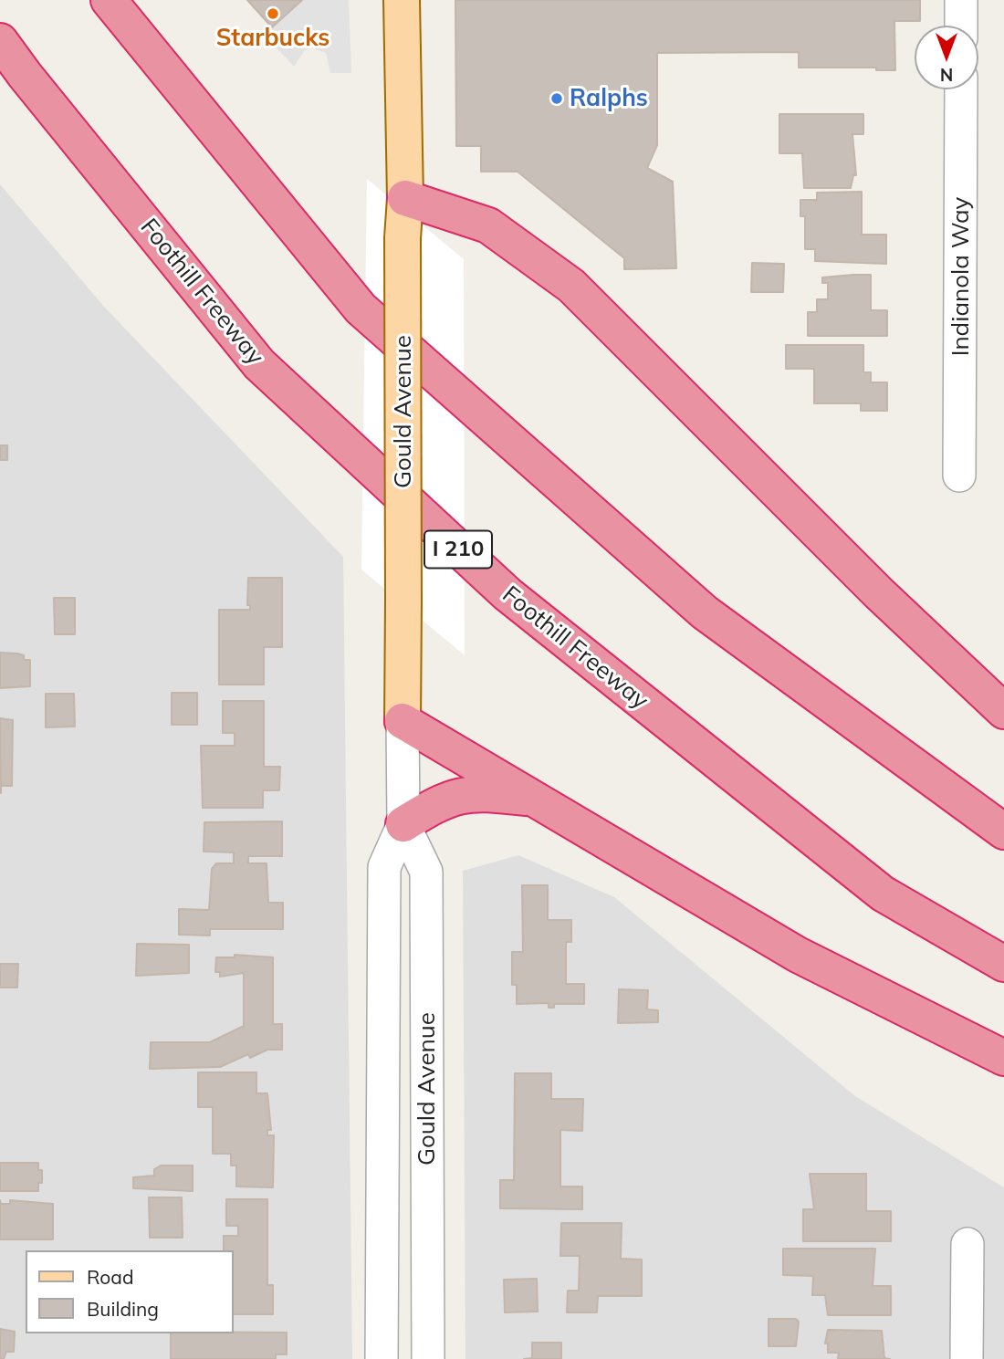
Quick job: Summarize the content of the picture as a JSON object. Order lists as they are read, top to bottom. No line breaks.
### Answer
{"streets":{"highway":["Foothill Freeway","I 210"],"main road":["Gould Avenue"],"street":["Indianola Way"]},"places":["Starbucks","Ralphs"],"legend":["Road","Building"],"north":"bottom"}
